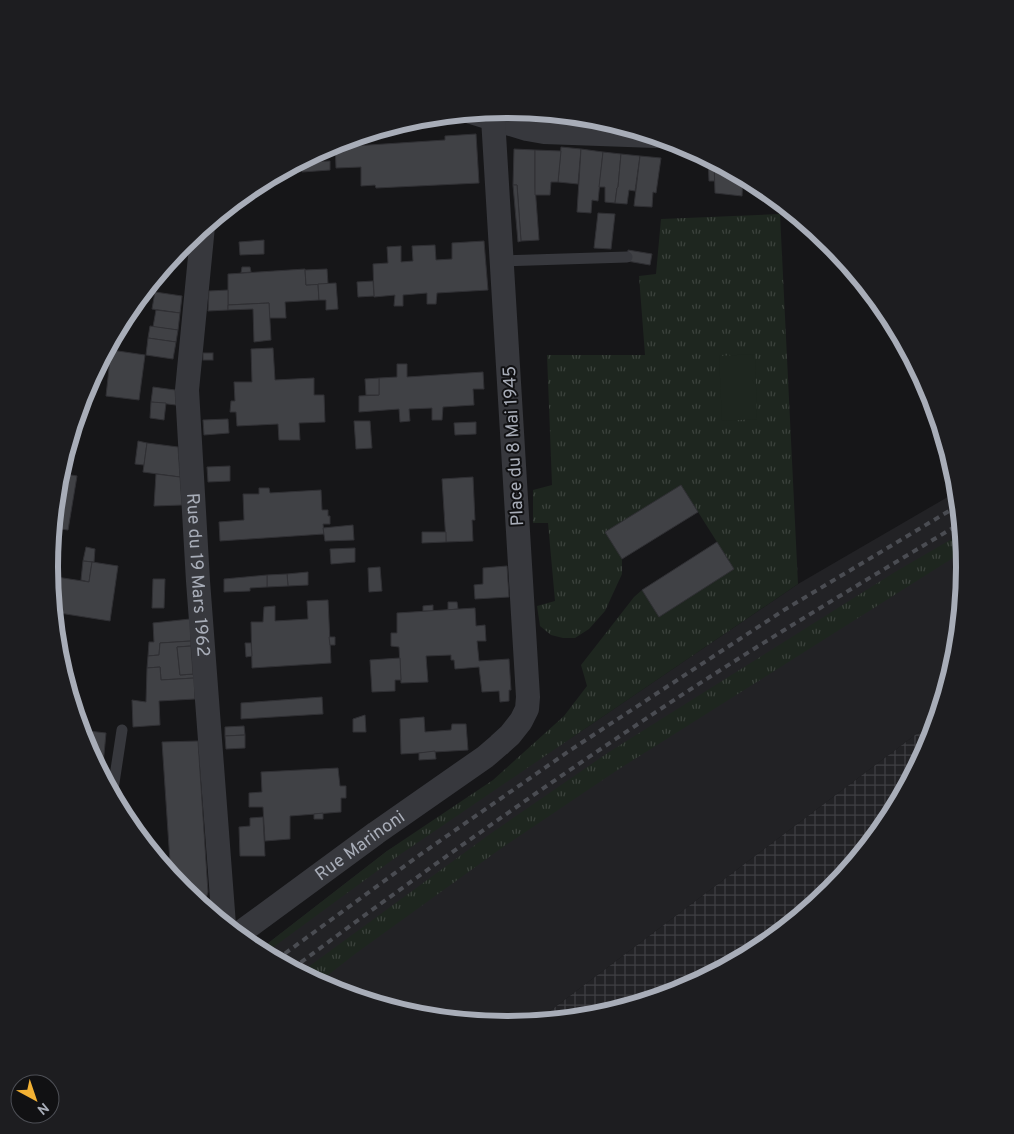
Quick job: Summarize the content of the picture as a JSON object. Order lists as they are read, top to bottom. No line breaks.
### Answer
{"streets":{"street":["Place du 8 Mai 1945","Rue du 19 Mars 1962","Rue Marinoni"]},"crossings":[["Place du 8 Mai 1945","Rue Marinoni"]],"north":"bottom right"}
